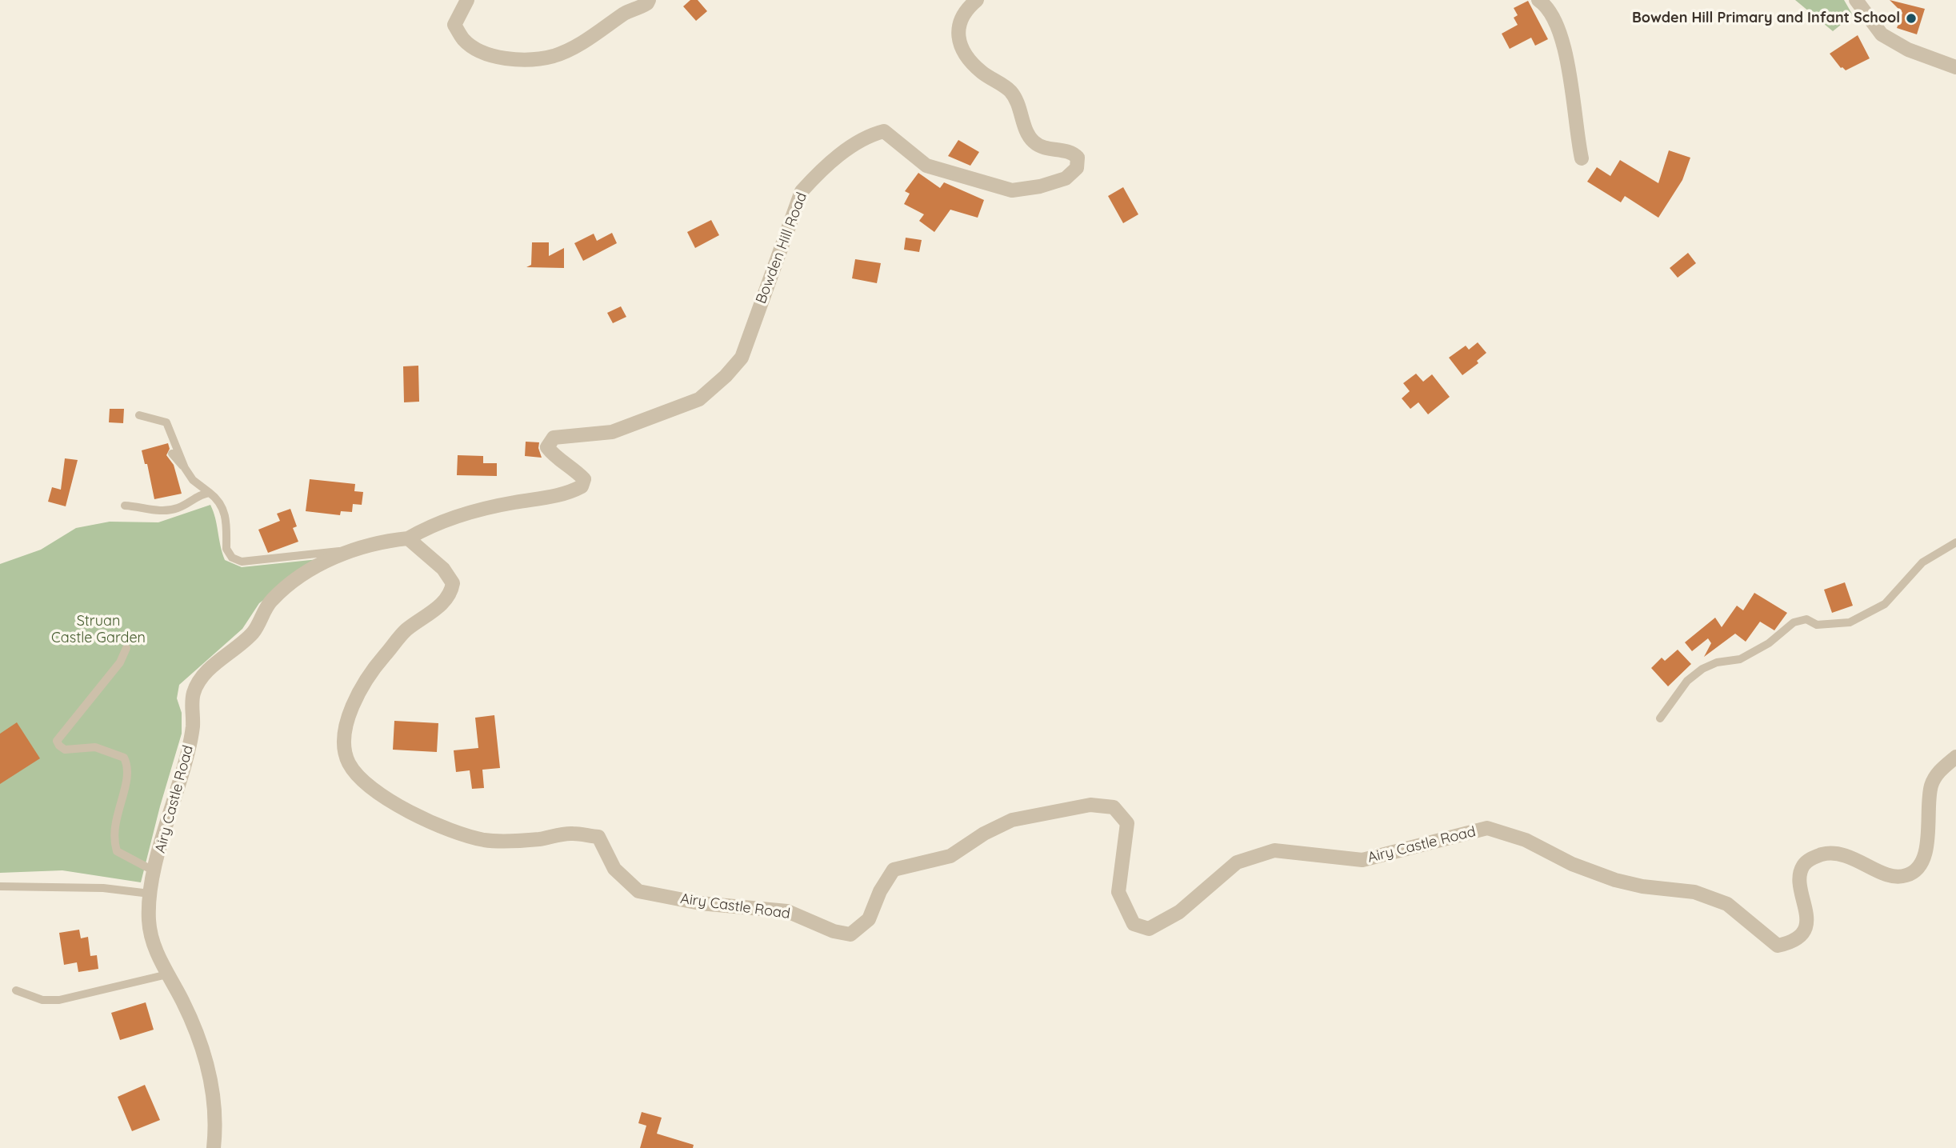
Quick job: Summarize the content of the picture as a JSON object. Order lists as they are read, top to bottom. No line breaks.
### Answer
{"streets":{"street":["Bowden Hill Road","Airy Castle Road"]},"crossings":[["Bowden Hill Road","Airy Castle Road"]],"parks":["Struan Castle Garden"],"places":["Bowden Hill Primary and Infant School"]}
